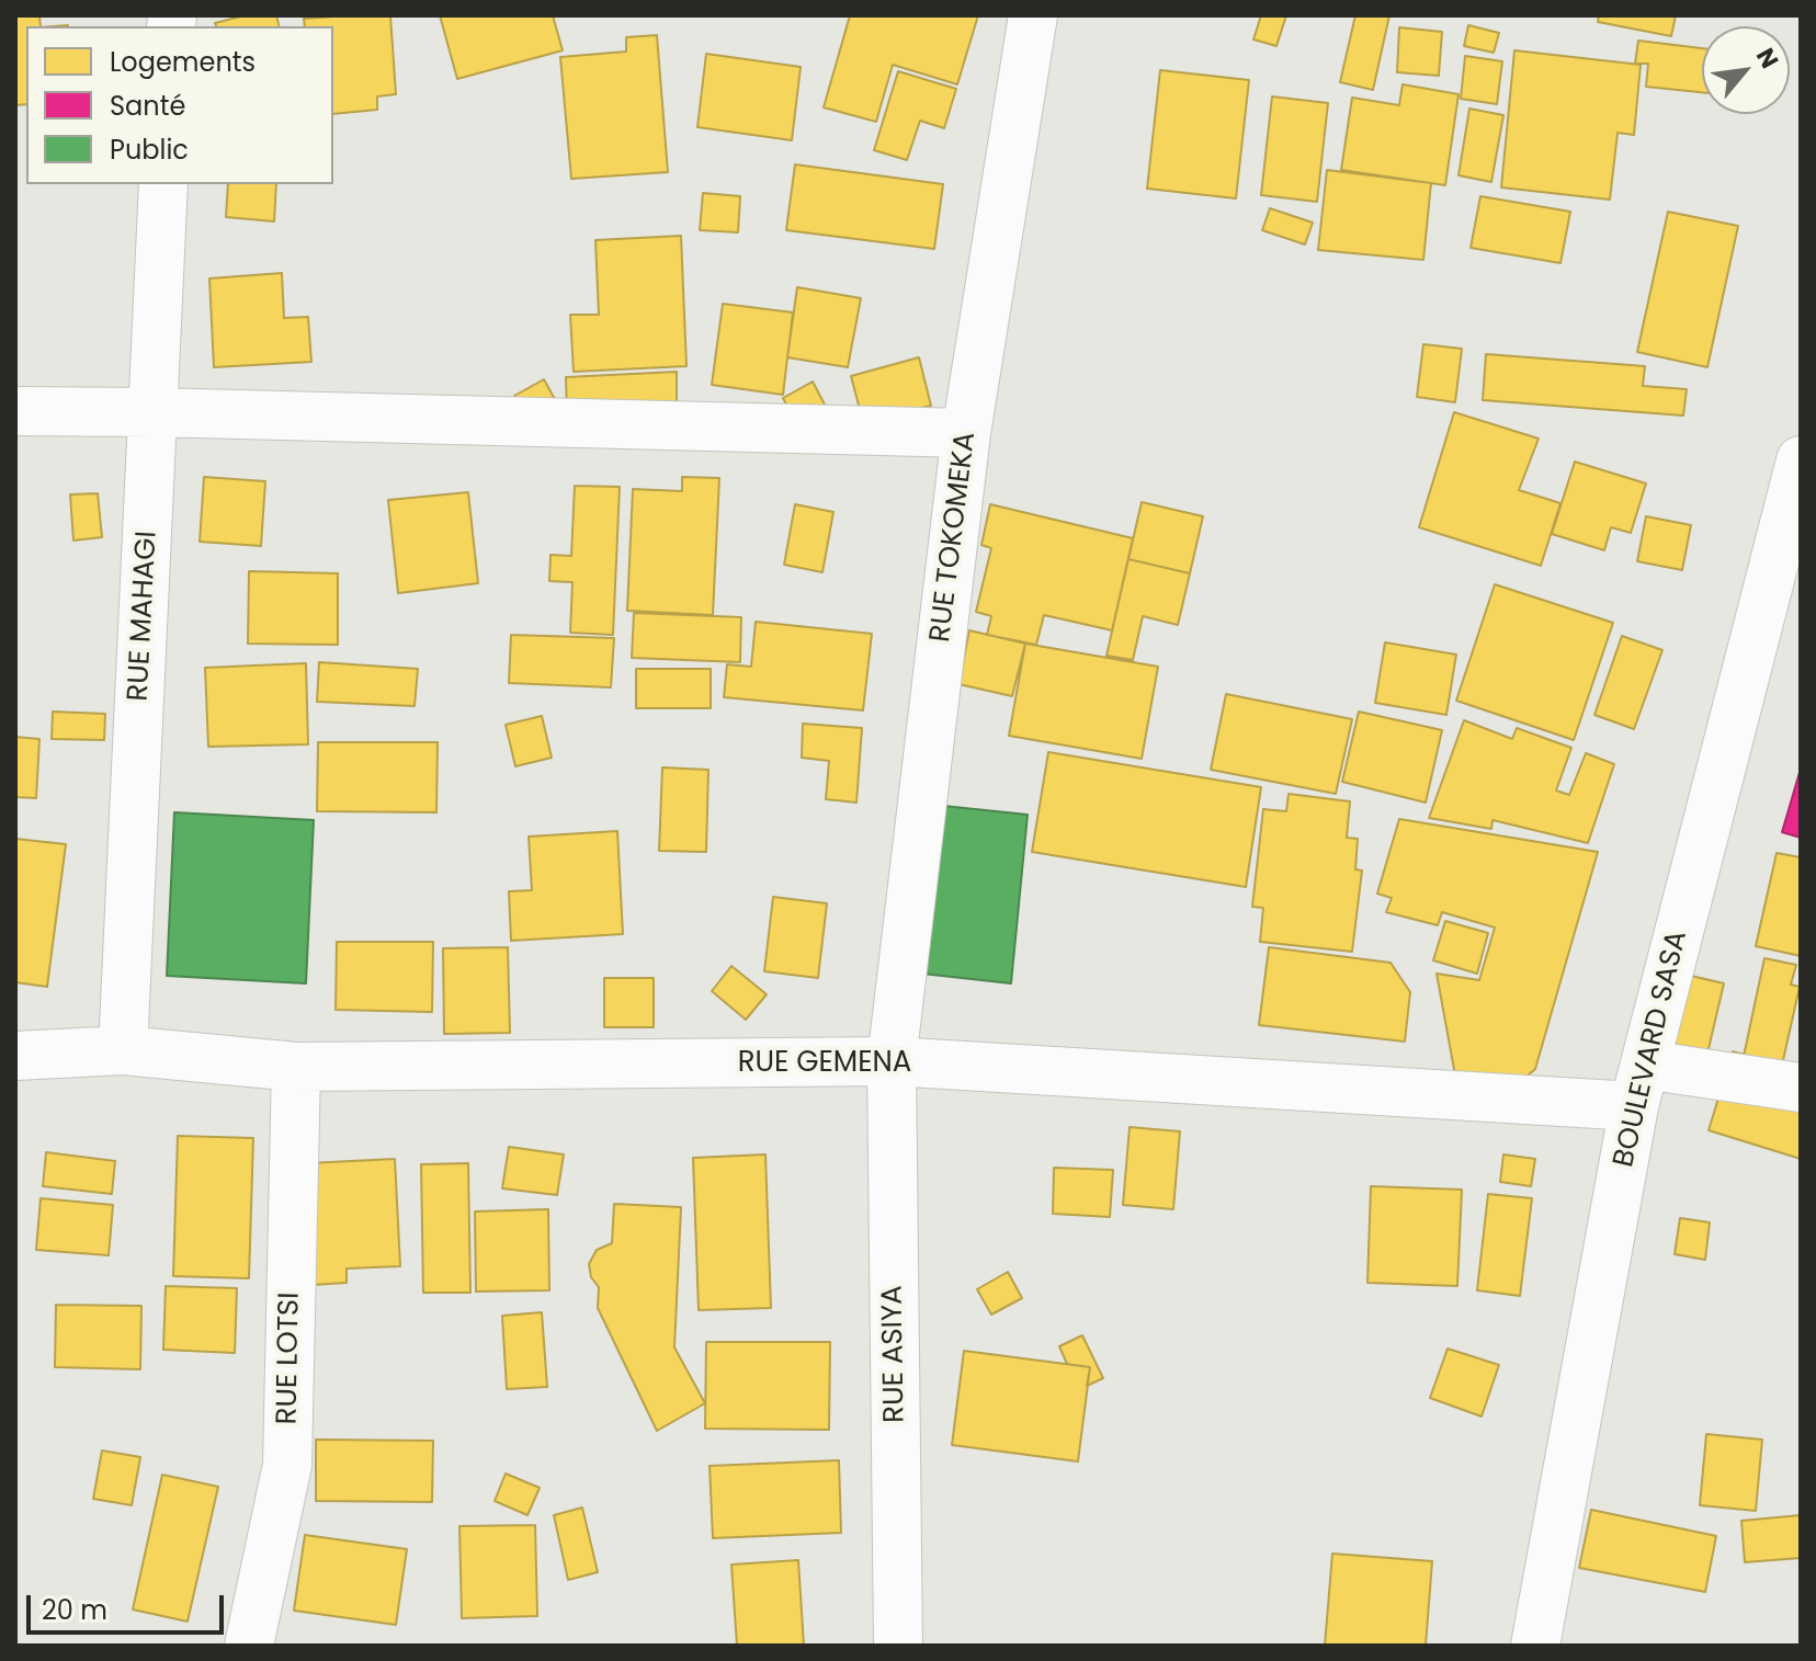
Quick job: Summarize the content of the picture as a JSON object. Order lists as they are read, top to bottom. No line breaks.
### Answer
{"streets":{"street":["RUE TOKOMEKA","RUE MAHAGI","BOULEVARD SASA","RUE GEMENA","RUE ASIYA","RUE LOTSI"]},"crossings":[["RUE TOKOMEKA","RUE GEMENA"],["RUE TOKOMEKA","RUE ASIYA"],["RUE MAHAGI","RUE GEMENA"],["BOULEVARD SASA","RUE GEMENA"],["RUE GEMENA","RUE ASIYA"],["RUE GEMENA","RUE LOTSI"]],"legend":["Logements","Santé","Public"],"scale_bar":"20 m","north":"top right"}
